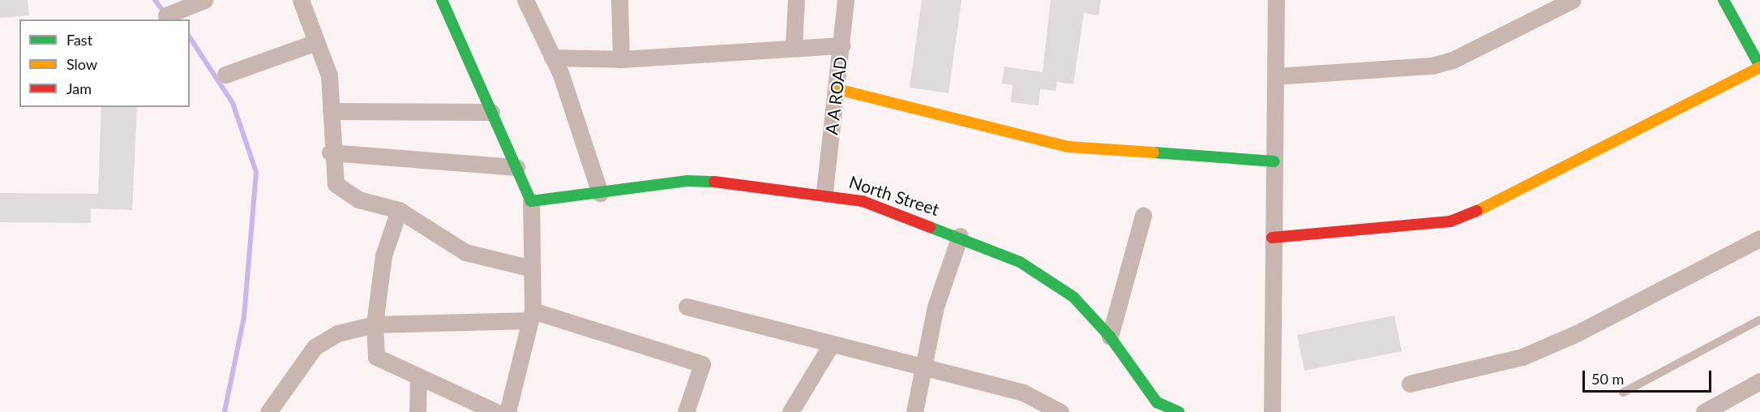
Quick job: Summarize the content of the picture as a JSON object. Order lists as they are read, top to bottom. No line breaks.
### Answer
{"streets":{"street":["A A ROAD","North Street"]},"crossings":[["A A ROAD","North Street"]],"legend":["Fast","Slow","Jam"],"scale_bar":"50 m"}
